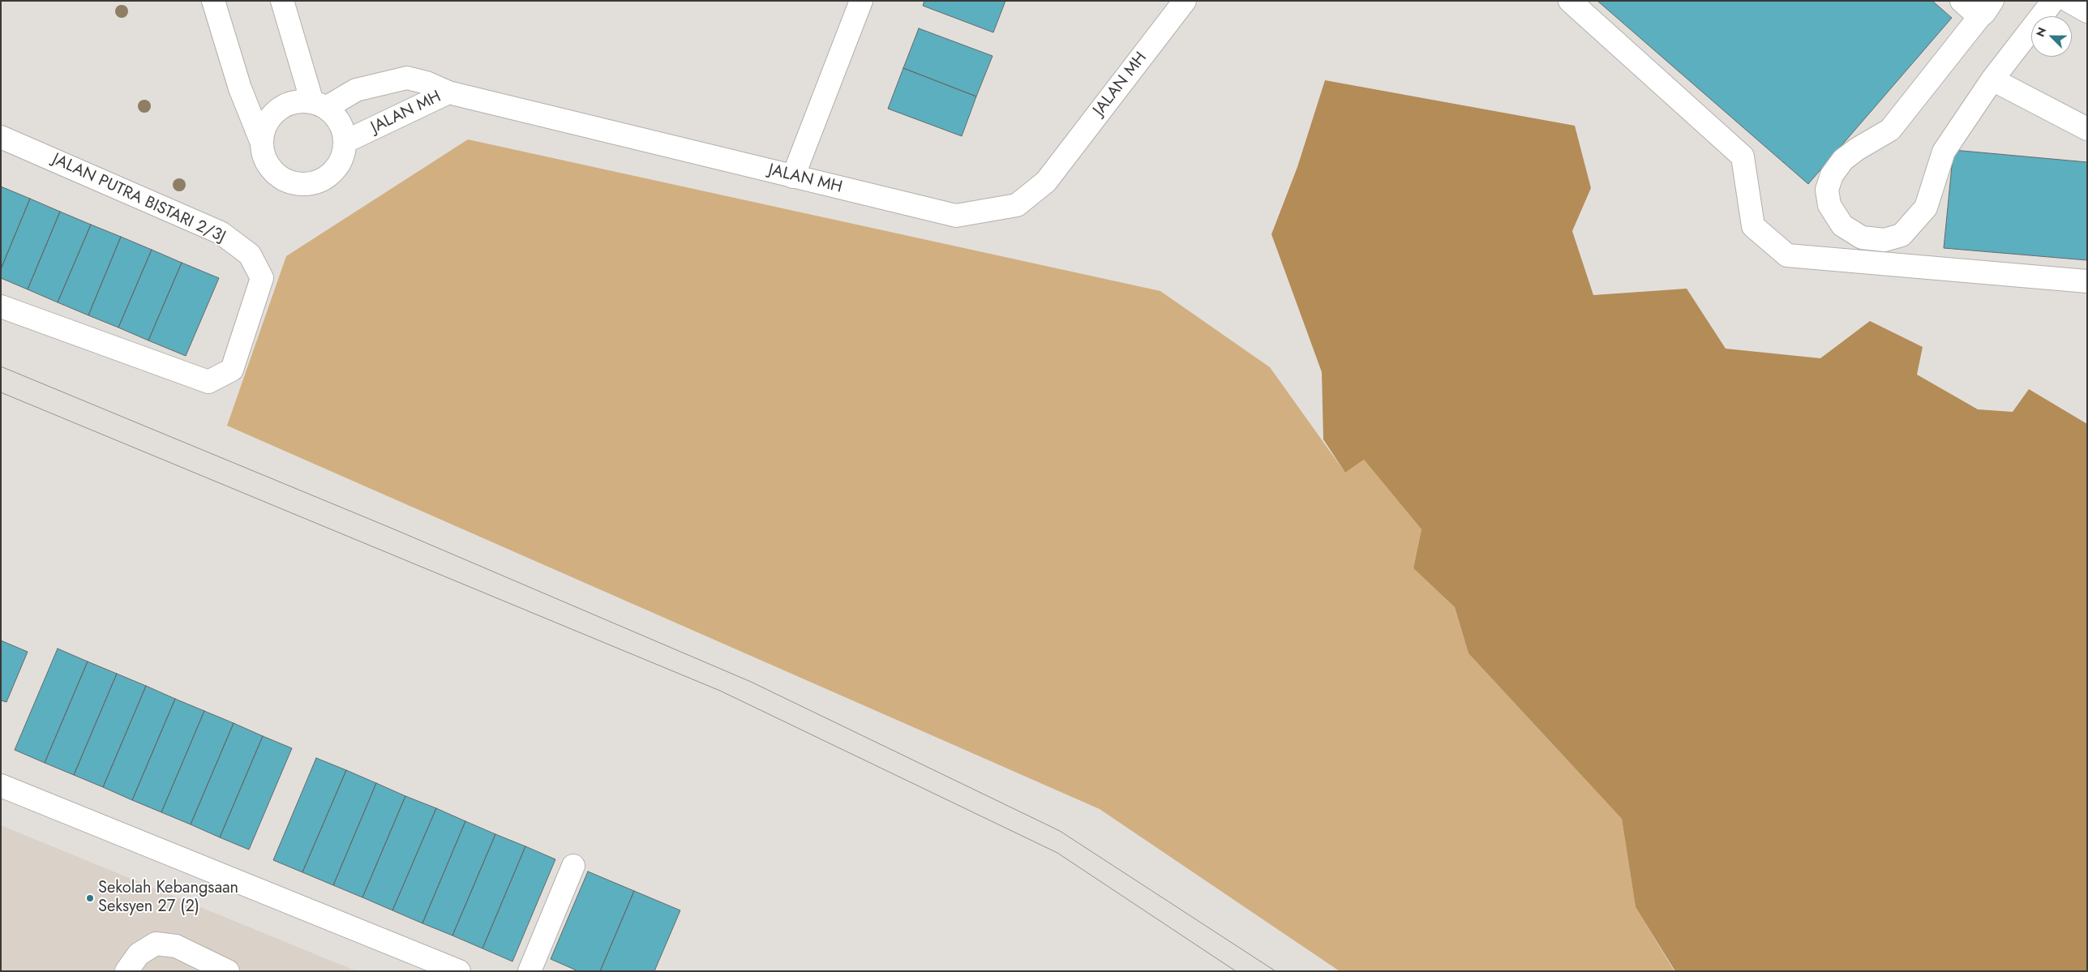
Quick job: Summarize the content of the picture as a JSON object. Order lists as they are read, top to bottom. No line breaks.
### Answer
{"streets":{"street":["JALAN MH","JALAN PUTRA BISTARI 2/3J"]},"places":["Sekolah Kebangsaan Seksyen 27 (2)"],"north":"top left"}
